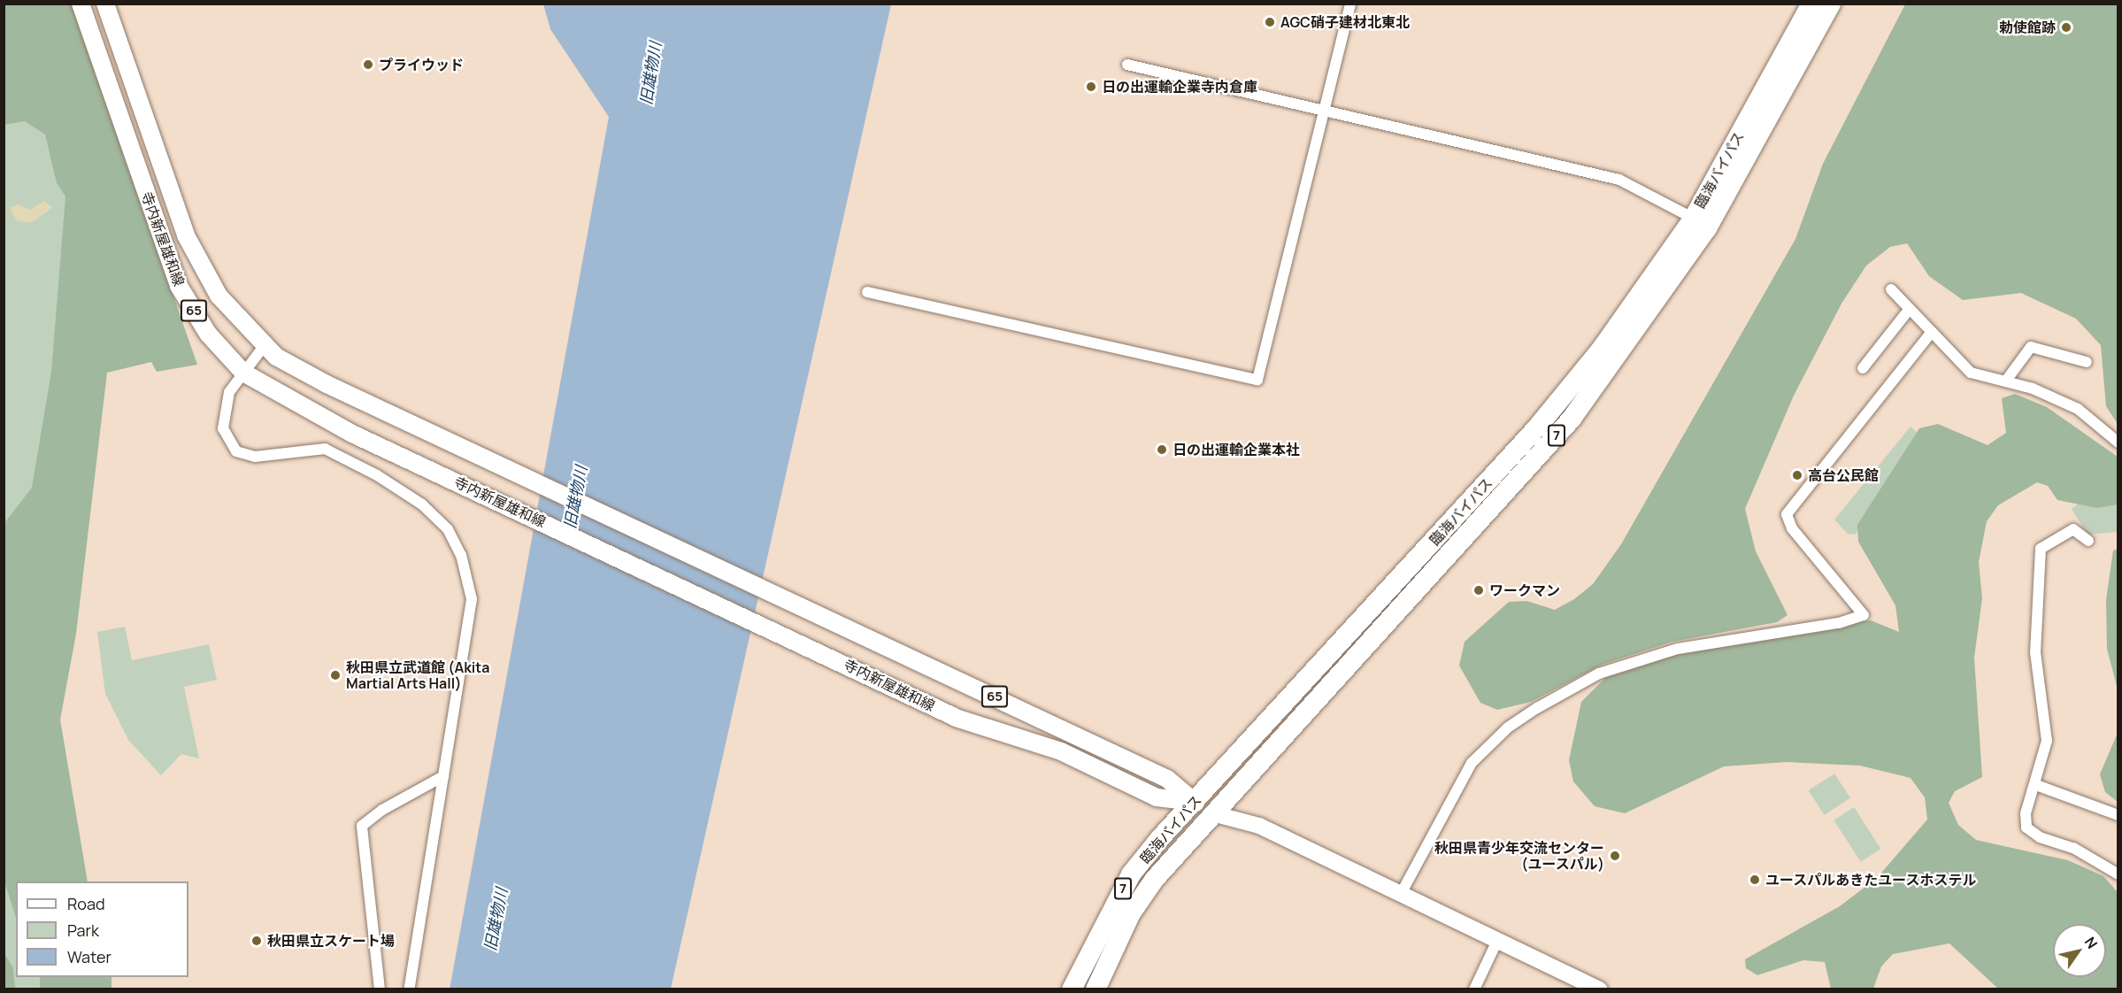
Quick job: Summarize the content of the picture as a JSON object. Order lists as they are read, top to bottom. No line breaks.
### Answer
{"streets":{"highway":["臨海バイパス","7"],"main road":["寺内新屋雄和線","65"]},"crossings":[["臨海バイパス","寺内新屋雄和線"]],"water":["旧雄物川"],"places":["AGC硝子建材北東北","勅使館跡","プライウッド","日の出運輸企業寺内倉庫","日の出運輸企業本社","高台公民館","ワークマン","秋田県立武道館 (Akita Martial Arts Hall)","秋田県青少年交流センター (ユースパル)","ユースパルあきたユースホステル","秋田県立スケート場"],"legend":["Road","Park","Water"],"north":"top right"}
